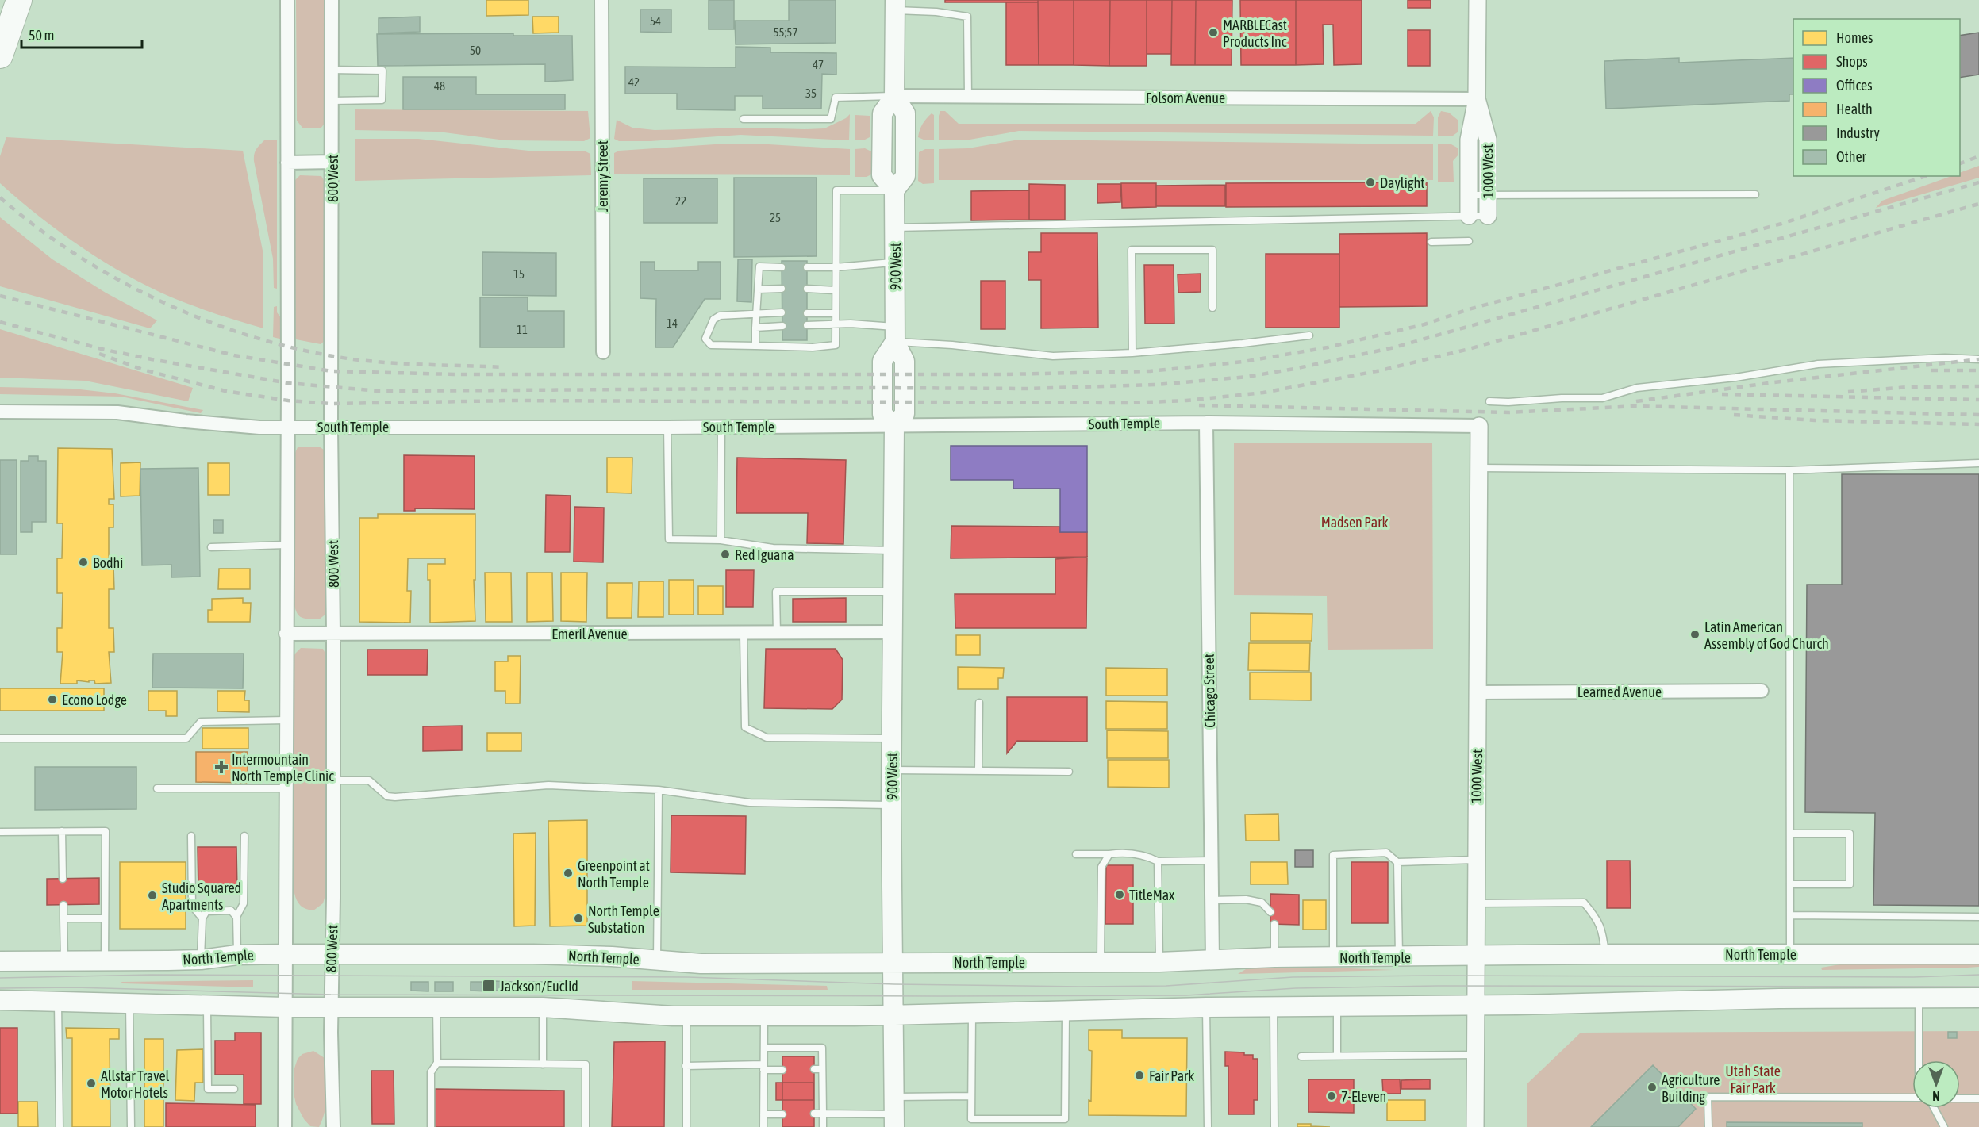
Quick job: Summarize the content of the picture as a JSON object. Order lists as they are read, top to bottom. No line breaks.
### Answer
{"streets":{"main road":["900 West","North Temple"],"street":["Folsom Avenue","1000 West","Jeremy Street","800 West","South Temple","Emeril Avenue","Chicago Street","Learned Avenue"]},"crossings":[["Folsom Avenue","1000 West"],["1000 West","South Temple"],["1000 West","Learned Avenue"],["1000 West","North Temple"],["800 West","South Temple"],["800 West","Emeril Avenue"],["800 West","North Temple"],["900 West","South Temple"],["900 West","Emeril Avenue"],["900 West","North Temple"],["South Temple","Chicago Street"],["Chicago Street","North Temple"]],"parks":["Madsen Park","Utah State Fair Park"],"places":{"other":["MARBLECast Products Inc","Daylight","Red Iguana","Bodhi","Latin American Assembly of God Church","Econo Lodge","Greenpoint at North Temple","TitleMax","Studio Squared Apartments","North Temple Substation","Fair Park","Allstar Travel Motor Hotels","Agriculture Building","7-Eleven"],"health":["Intermountain North Temple Clinic"],"transit":["Jackson/Euclid"]},"house_numbers":["54","55;57","50","47","42","48","35","22","25","15","14","11"],"legend":["Homes","Shops","Offices","Health","Industry","Other"],"scale_bar":"50 m","north":"bottom"}
